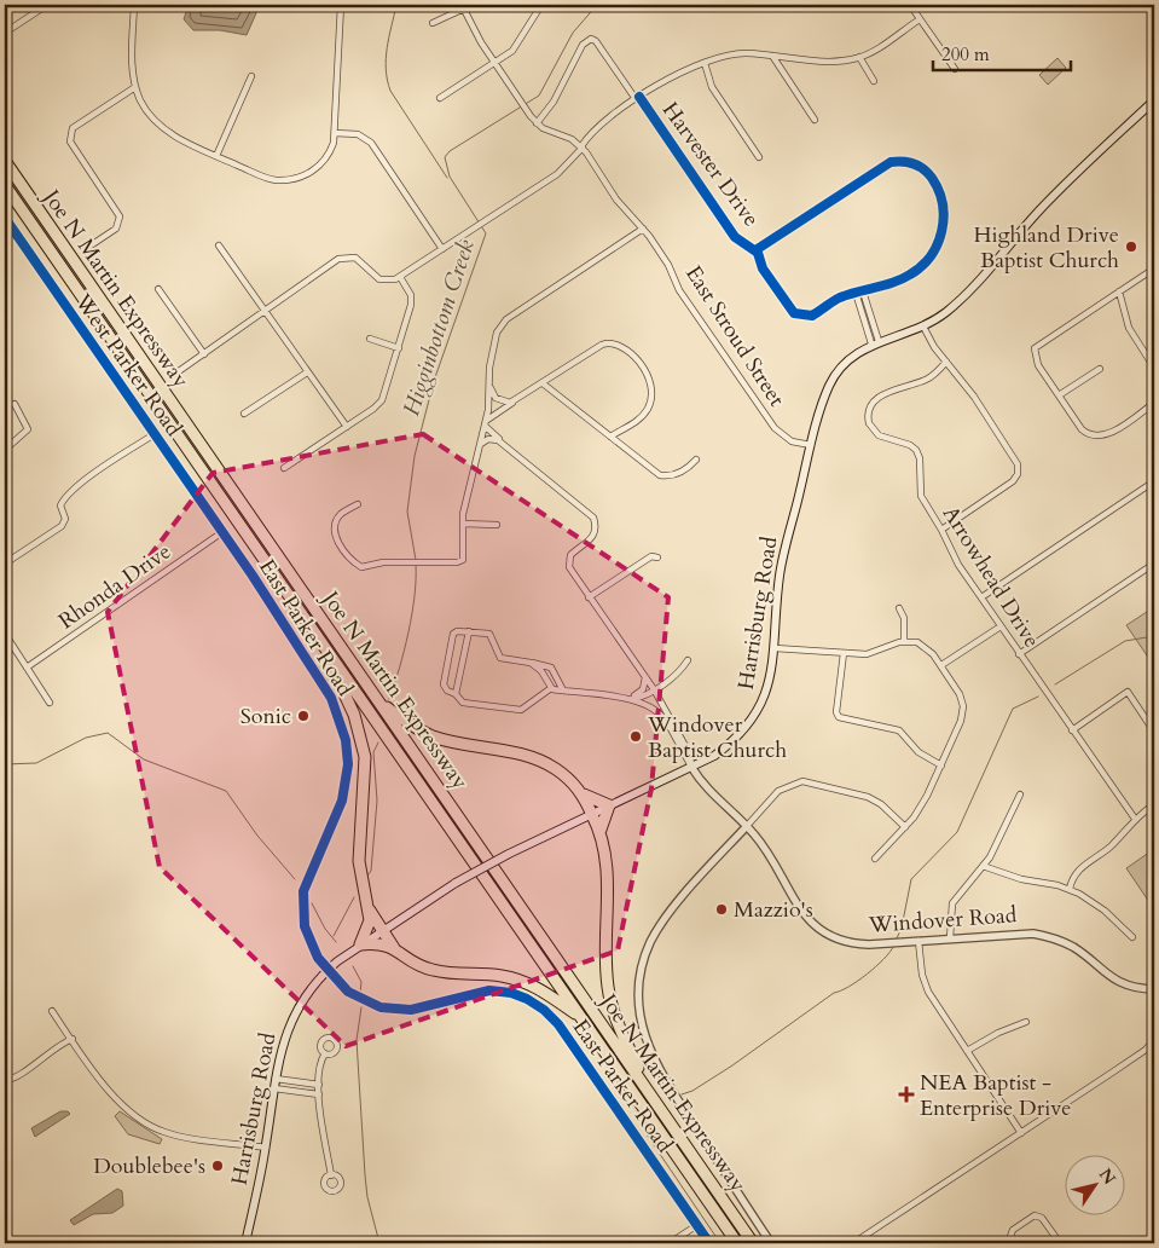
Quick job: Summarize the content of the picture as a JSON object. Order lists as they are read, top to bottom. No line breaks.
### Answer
{"streets":{"highway":["Joe N Martin Expressway"],"main road":["Harrisburg Road"],"street":["Harvester Drive","East Stroud Street","West Parker Road","Arrowhead Drive","Rhonda Drive","East Parker Road","Windover Road"]},"crossings":[["East Stroud Street","Harrisburg Road"],["West Parker Road","Rhonda Drive"],["West Parker Road","East Parker Road"],["Rhonda Drive","East Parker Road"],["Harrisburg Road","East Parker Road"],["Harrisburg Road","Windover Road"]],"water":["Higginbottom Creek"],"places":{"other":["Highland Drive Baptist Church","Sonic","Windover Baptist Church","Mazzio's","Doublebee's"],"health":["NEA Baptist - Enterprise Drive"]},"scale_bar":"200 m","north":"top right"}
